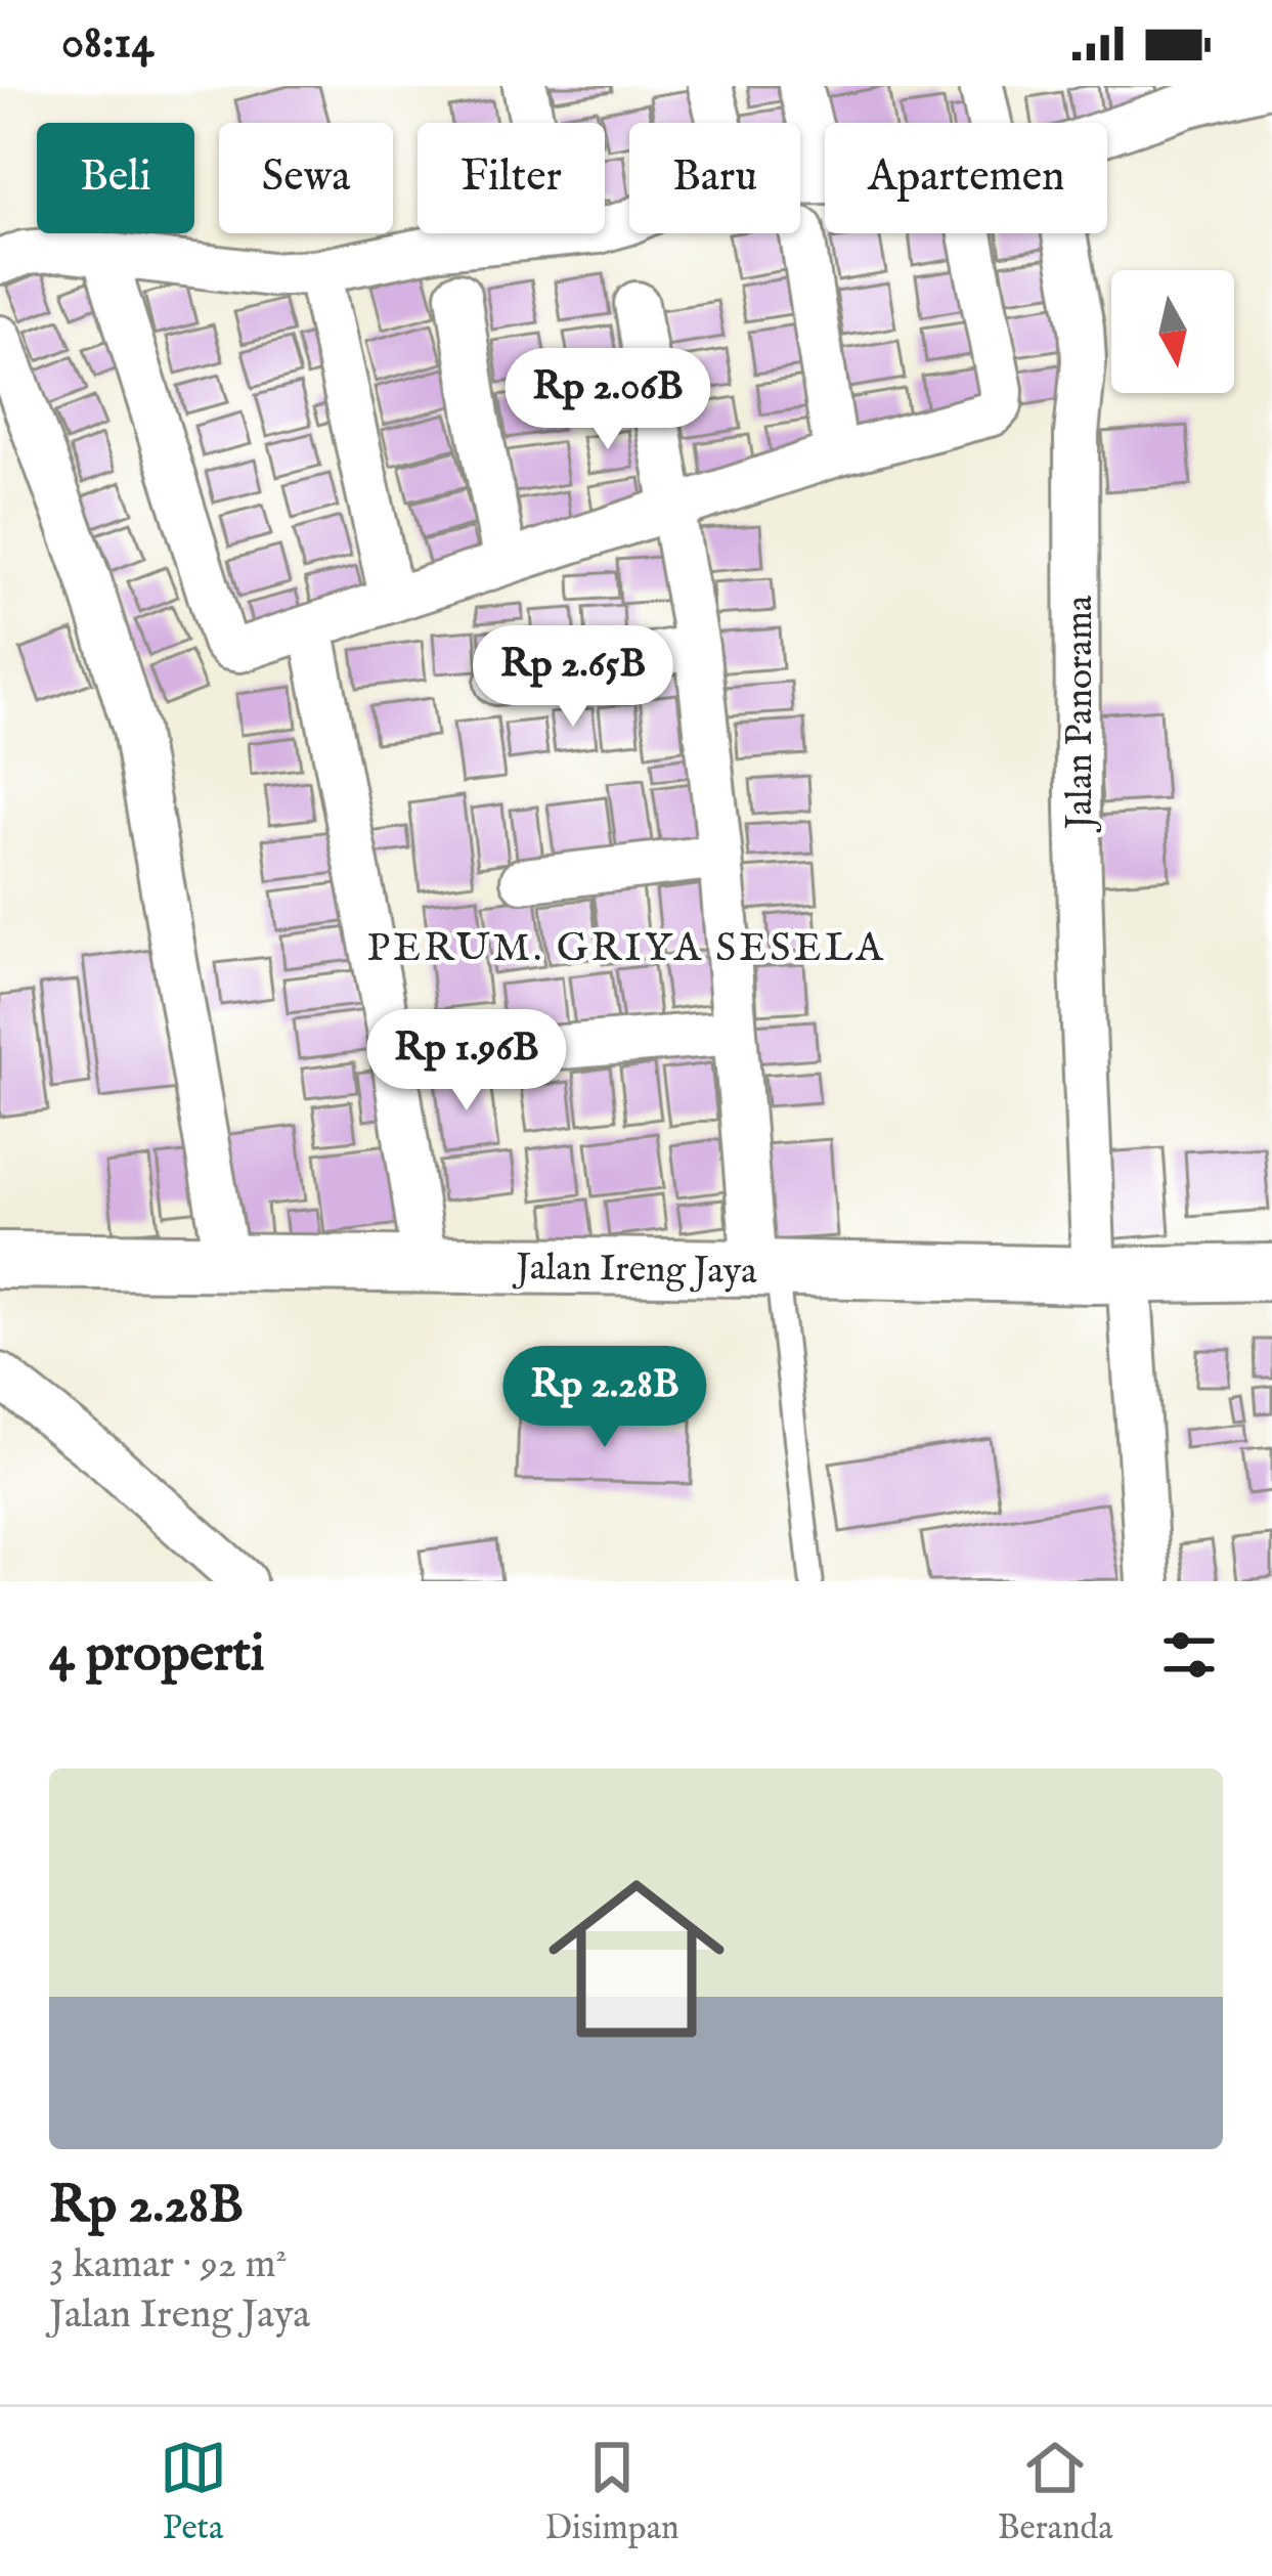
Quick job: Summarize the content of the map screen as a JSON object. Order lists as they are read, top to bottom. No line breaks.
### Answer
{"streets":{"street":["Jalan Panorama","Jalan Ireng Jaya"]},"crossings":[["Jalan Panorama","Jalan Ireng Jaya"]],"districts":["PERUM. GRIYA SESELA"],"north":"bottom","page":{"status":"08:14","chip":["Beli","Sewa","Filter","Baru","Apartemen"],"price":["Rp 2.06B","Rp 2.65B","Rp 1.96B","Rp 2.28B"],"heading":"4 properti","list":[{"name":"Rp 2.28B","note":"3 kamar · 92 m² · Jalan Ireng Jaya"}],"tabs":["Peta","Disimpan","Beranda"]}}
